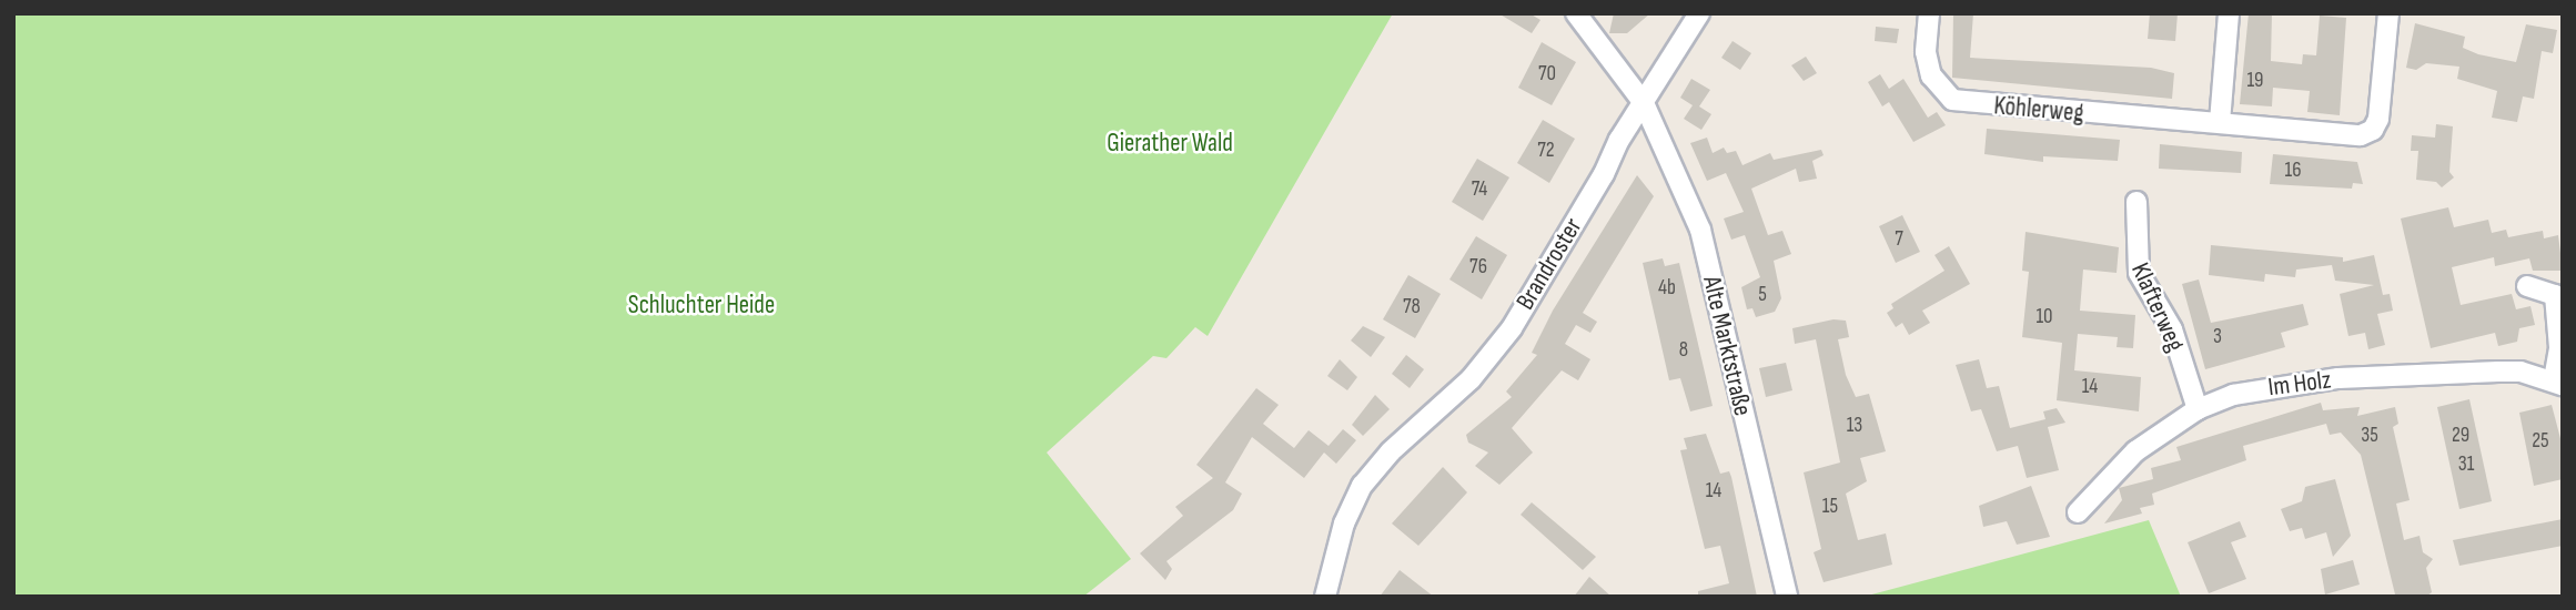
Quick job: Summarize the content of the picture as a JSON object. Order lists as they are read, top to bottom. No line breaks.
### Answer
{"streets":{"street":["Köhlerweg","Brandroster","Klafterweg","Alte Marktstraße","Im Holz"]},"crossings":[["Brandroster","Alte Marktstraße"],["Klafterweg","Im Holz"]],"parks":["Gierather Wald","Schluchter Heide"],"house_numbers":["70","19","72","16","74","7","76","4b","5","78","10","3","8","14","13","35","29","25","31","14","15"]}
